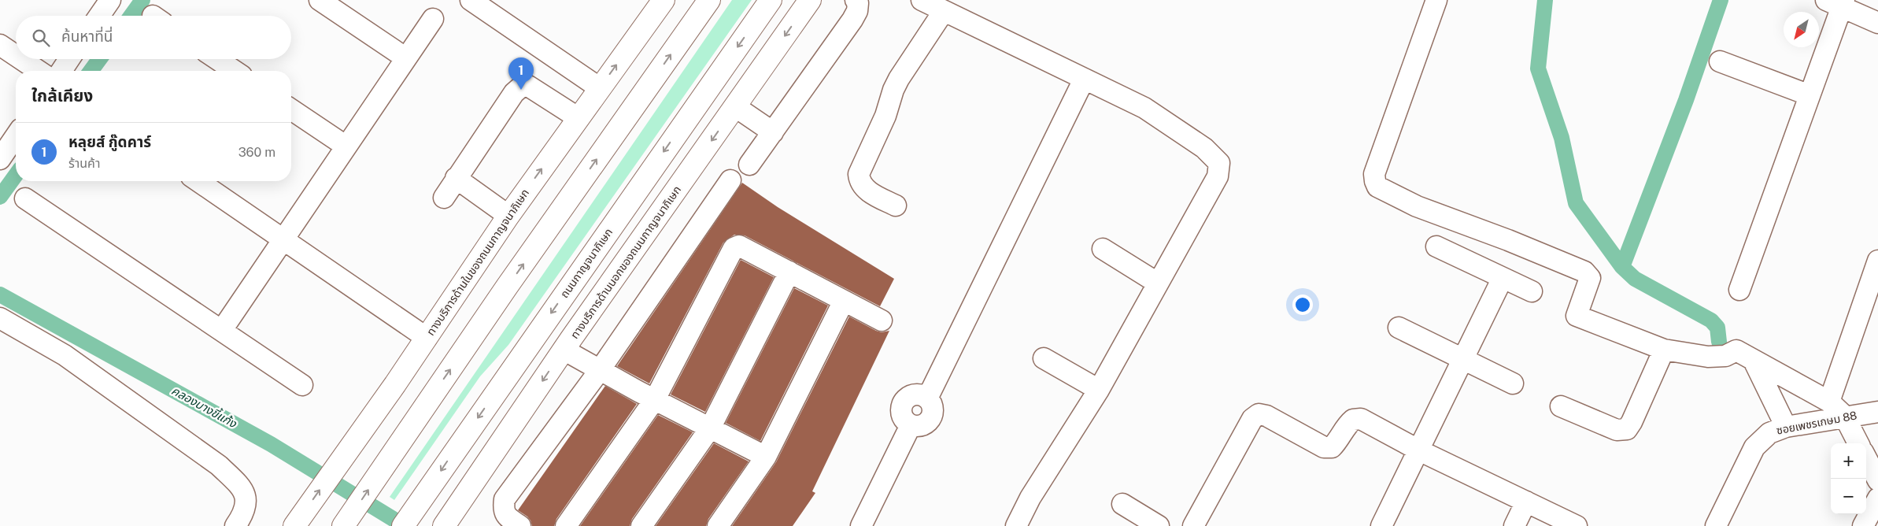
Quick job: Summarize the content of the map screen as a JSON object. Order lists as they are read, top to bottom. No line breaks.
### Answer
{"streets":{"main road":["ทางบริการด้านในของถนนกาญจนาภิเษก","ทางบริการด้านนอกของถนนกาญจนาภิเษก","ถนนกาญจนาภิเษก"],"street":["ซอยเพชรเกษม 88"]},"water":["คลองบางขี้แก้ง"],"north":"bottom left","page":{"search":"ค้นหาที่นี่","pins":"1","heading":"ใกล้เคียง","list":[{"mark":"1","name":"หลุยส์ กู๊ดคาร์","note":"ร้านค้า","value":"360 m"}],"map_buttons":["+","−"]}}
